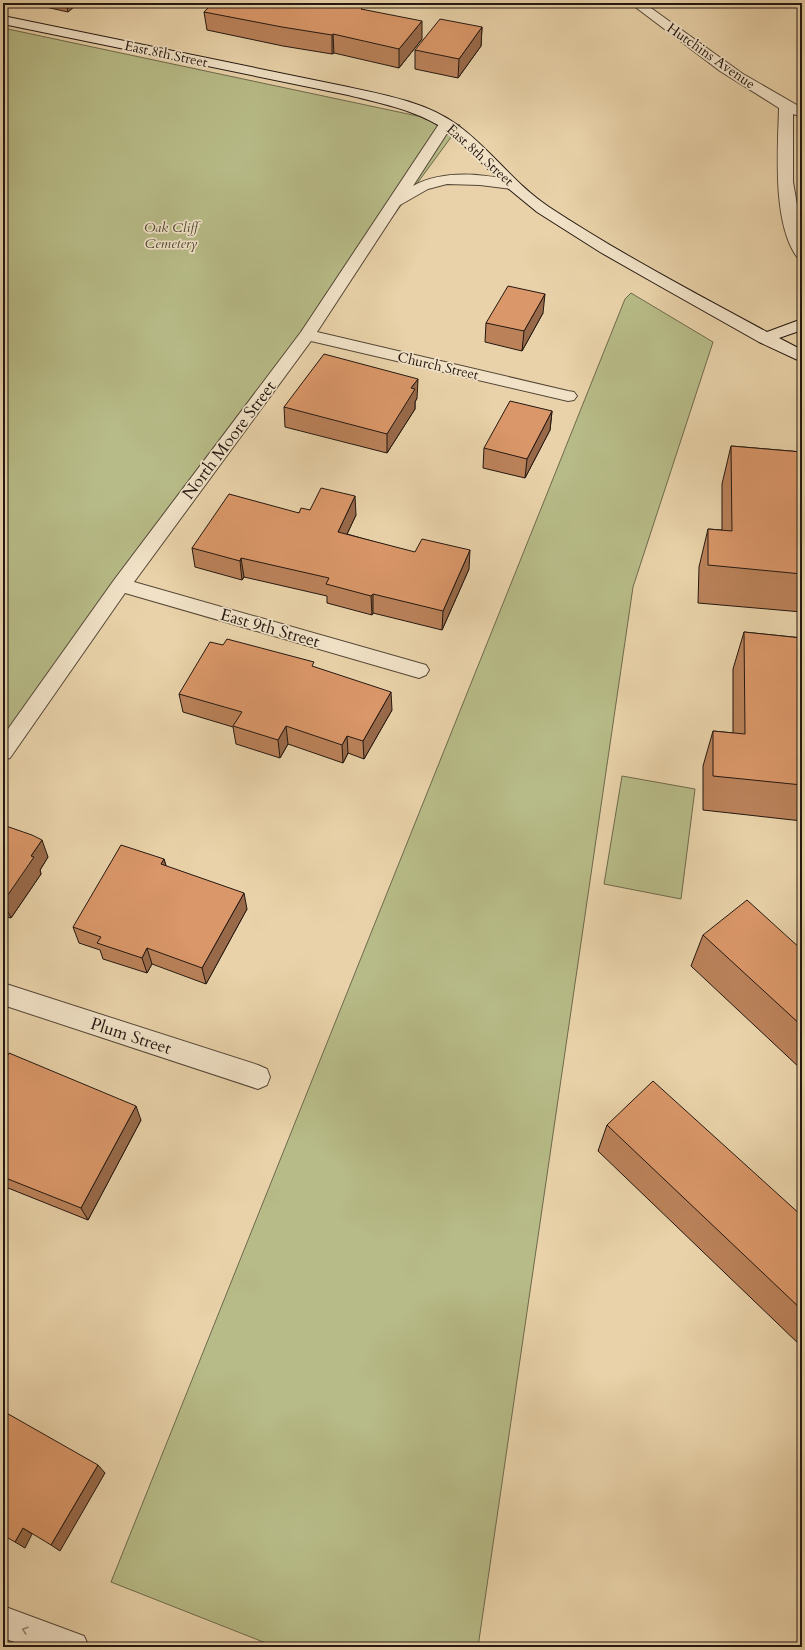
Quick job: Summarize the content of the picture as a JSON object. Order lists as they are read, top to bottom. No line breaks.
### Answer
{"streets":{"street":["East 8th Street","Hutchins Avenue","Church Street","North Moore Street","East 9th Street","Plum Street"]},"crossings":[["East 8th Street","North Moore Street"],["Church Street","North Moore Street"],["North Moore Street","East 9th Street"]],"parks":["Oak Cliff Cemetery"]}
